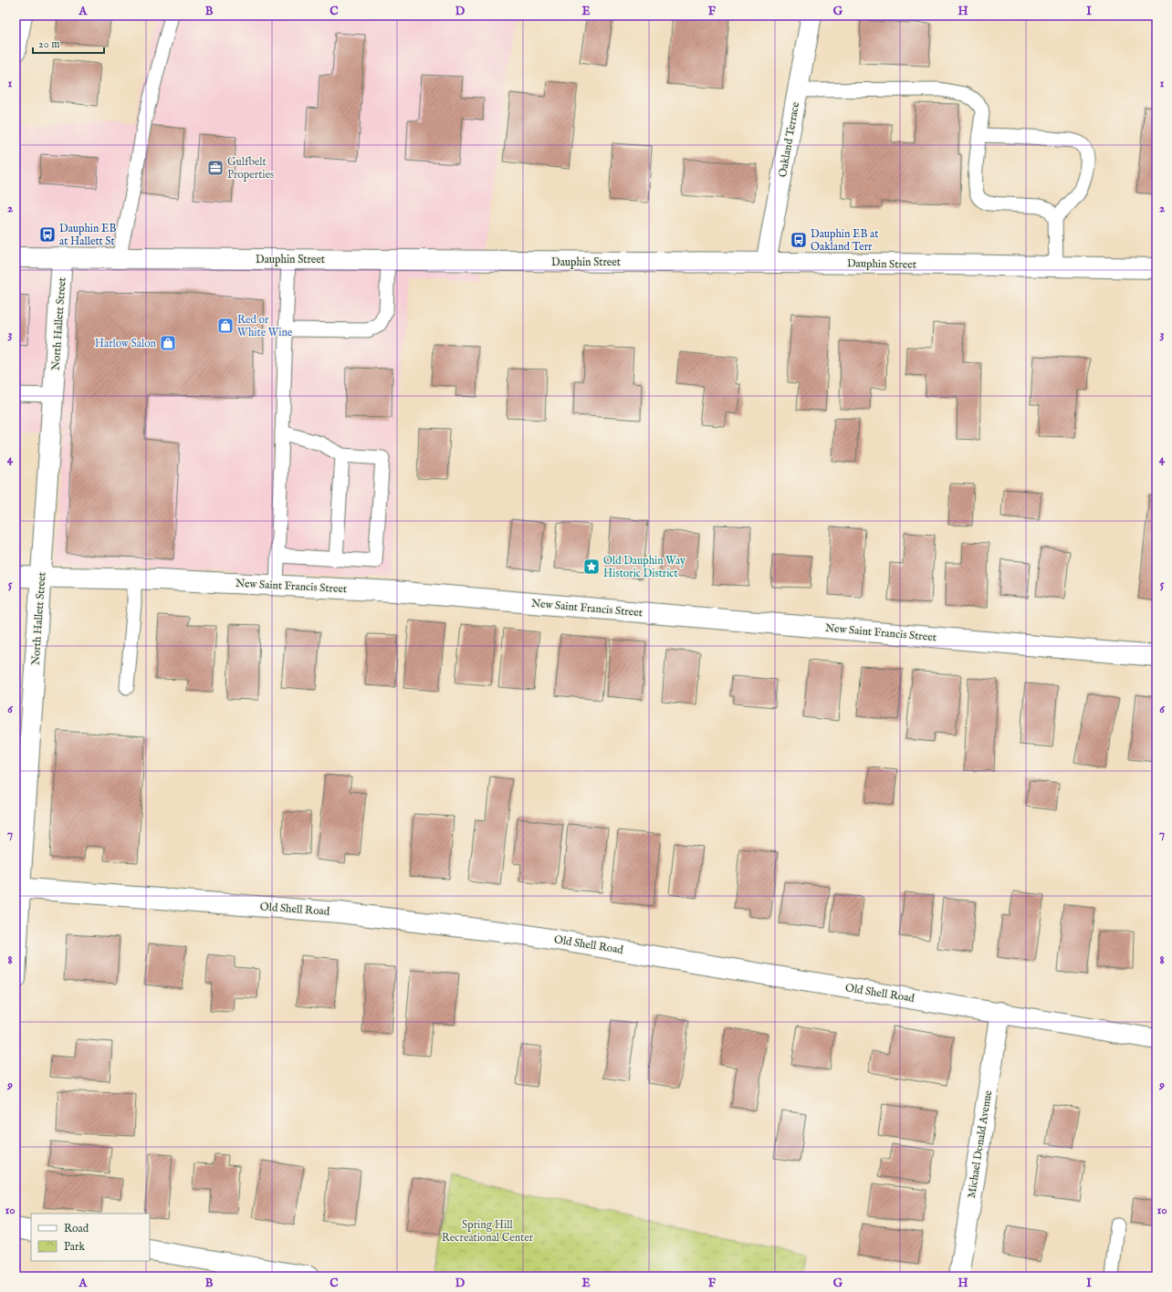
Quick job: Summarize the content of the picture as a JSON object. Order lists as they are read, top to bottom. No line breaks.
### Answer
{"streets":{"street":["Oakland Terrace","Dauphin Street","North Hallett Street","New Saint Francis Street","Old Shell Road","Michael Donald Avenue"]},"crossings":[["Oakland Terrace","Dauphin Street"],["Dauphin Street","North Hallett Street"],["North Hallett Street","New Saint Francis Street"],["North Hallett Street","Old Shell Road"],["Old Shell Road","Michael Donald Avenue"]],"parks":["Spring Hill Recreational Center"],"places":{"office":["Gulfbelt Properties"],"bus stop":["Dauphin EB at Hallett St","Dauphin EB at Oakland Terr"],"shop":["Red or White Wine","Harlow Salon"],"place":["Old Dauphin Way Historic District"]},"legend":["Road","Park"],"scale_bar":"20 m","grid":{"columns":["A","B","C","D","E","F","G","H","I"],"rows":["1","2","3","4","5","6","7","8","9","10"]}}
